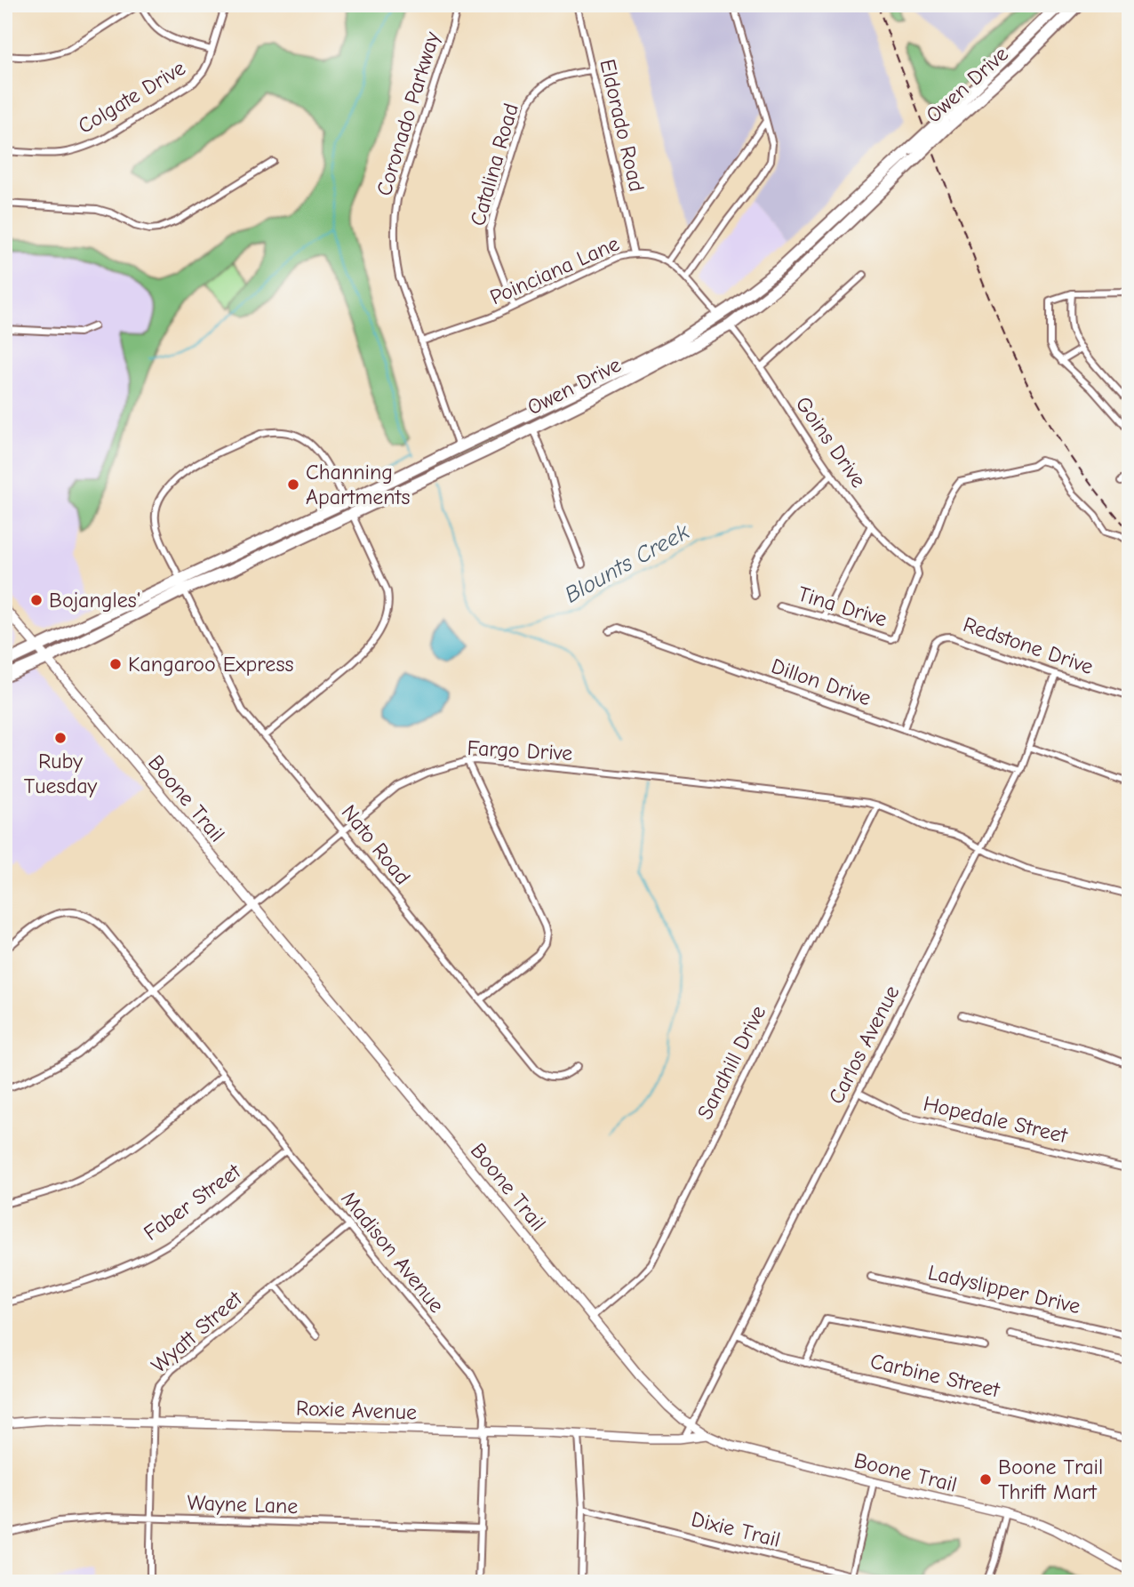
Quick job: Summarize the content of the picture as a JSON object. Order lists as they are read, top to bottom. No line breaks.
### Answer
{"streets":{"highway":["Owen Drive"],"street":["Colgate Drive","Coronado Parkway","Eldorado Road","Catalina Road","Poinciana Lane","Goins Drive","Tina Drive","Redstone Drive","Dillon Drive","Fargo Drive","Boone Trail","Nato Road","Carlos Avenue","Sandhill Drive","Hopedale Street","Faber Street","Madison Avenue","Ladyslipper Drive","Wyatt Street","Carbine Street","Roxie Avenue","Wayne Lane","Dixie Trail"]},"crossings":[["Owen Drive","Coronado Parkway"],["Owen Drive","Poinciana Lane"],["Owen Drive","Goins Drive"],["Owen Drive","Boone Trail"],["Owen Drive","Nato Road"],["Coronado Parkway","Poinciana Lane"],["Eldorado Road","Catalina Road"],["Eldorado Road","Poinciana Lane"],["Catalina Road","Poinciana Lane"],["Goins Drive","Tina Drive"],["Redstone Drive","Dillon Drive"],["Redstone Drive","Carlos Avenue"],["Dillon Drive","Carlos Avenue"],["Fargo Drive","Boone Trail"],["Fargo Drive","Nato Road"],["Fargo Drive","Carlos Avenue"],["Fargo Drive","Sandhill Drive"],["Fargo Drive","Madison Avenue"],["Boone Trail","Carlos Avenue"],["Boone Trail","Sandhill Drive"],["Boone Trail","Roxie Avenue"],["Carlos Avenue","Hopedale Street"],["Carlos Avenue","Carbine Street"],["Carlos Avenue","Roxie Avenue"],["Faber Street","Madison Avenue"],["Madison Avenue","Wyatt Street"],["Madison Avenue","Roxie Avenue"],["Madison Avenue","Wayne Lane"],["Wyatt Street","Roxie Avenue"],["Wyatt Street","Wayne Lane"]],"water":["Blounts Creek"],"places":["Channing Apartments","Bojangles'","Kangaroo Express","Ruby Tuesday","Boone Trail Thrift Mart"]}
